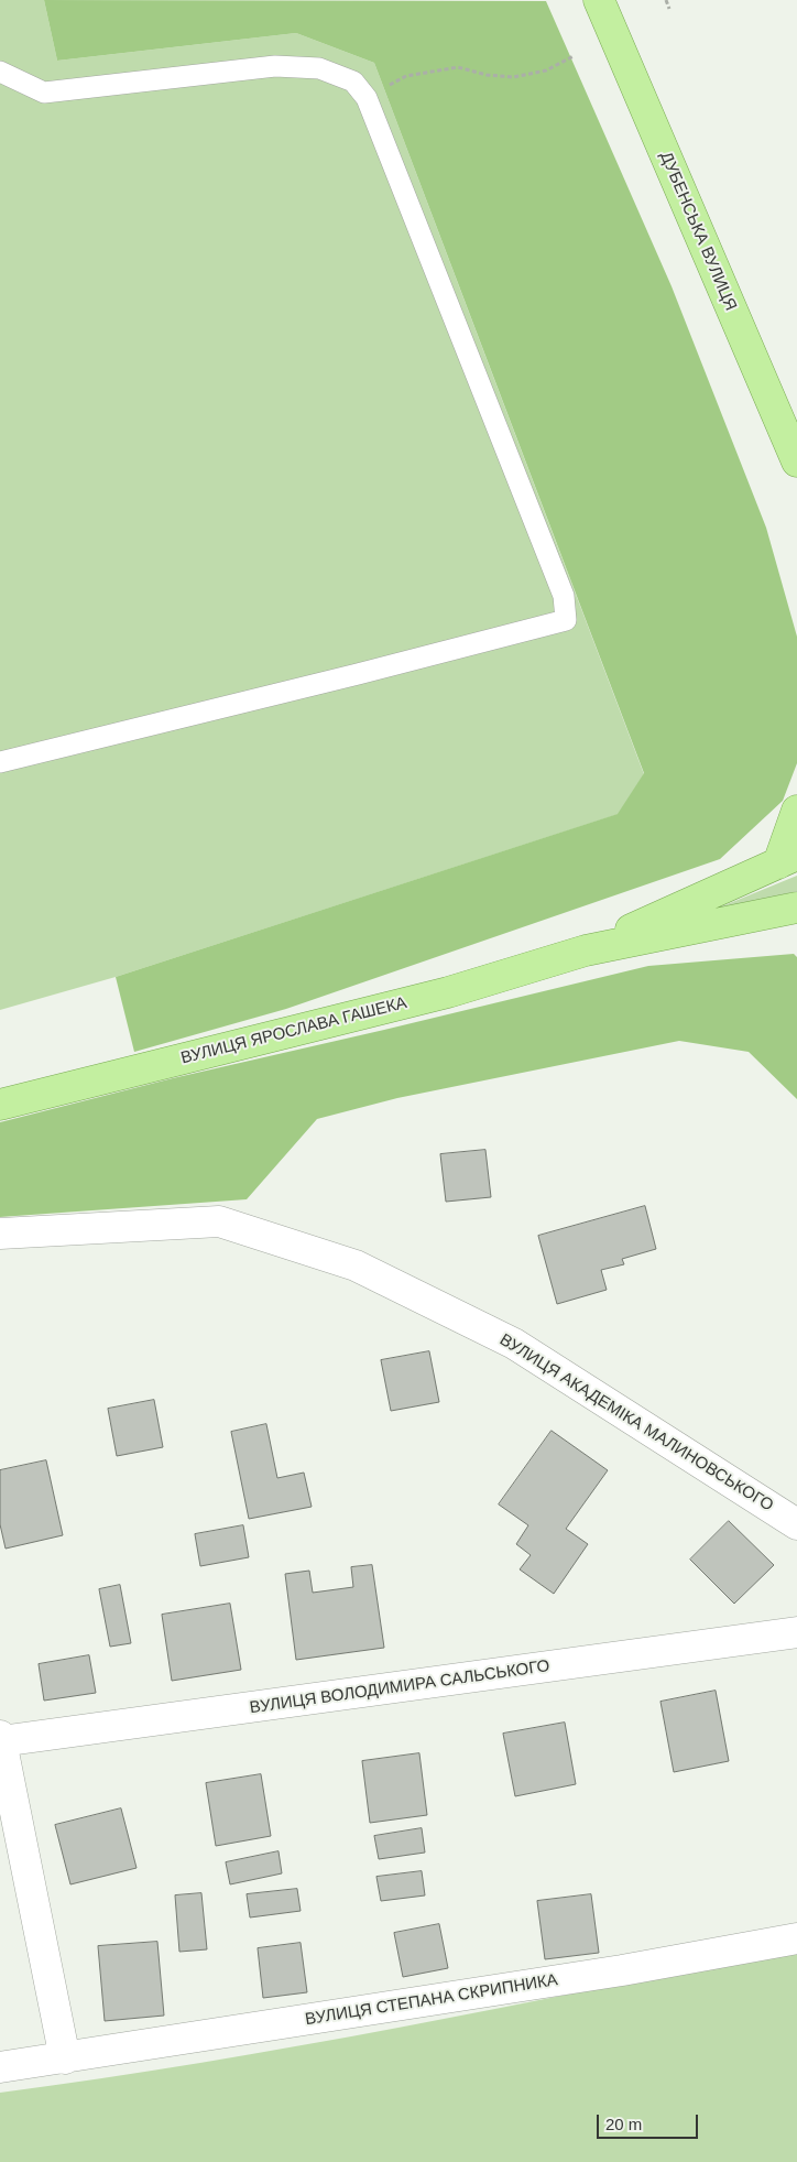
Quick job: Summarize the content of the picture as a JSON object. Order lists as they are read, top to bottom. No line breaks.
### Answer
{"streets":{"main road":["ДУБЕНСЬКА ВУЛИЦЯ","ВУЛИЦЯ ЯРОСЛАВА ГАШЕКА"],"street":["ВУЛИЦЯ АКАДЕМІКА МАЛИНОВСЬКОГО","ВУЛИЦЯ ВОЛОДИМИРА САЛЬСЬКОГО","ВУЛИЦЯ СТЕПАНА СКРИПНИКА"]},"scale_bar":"20 m"}
